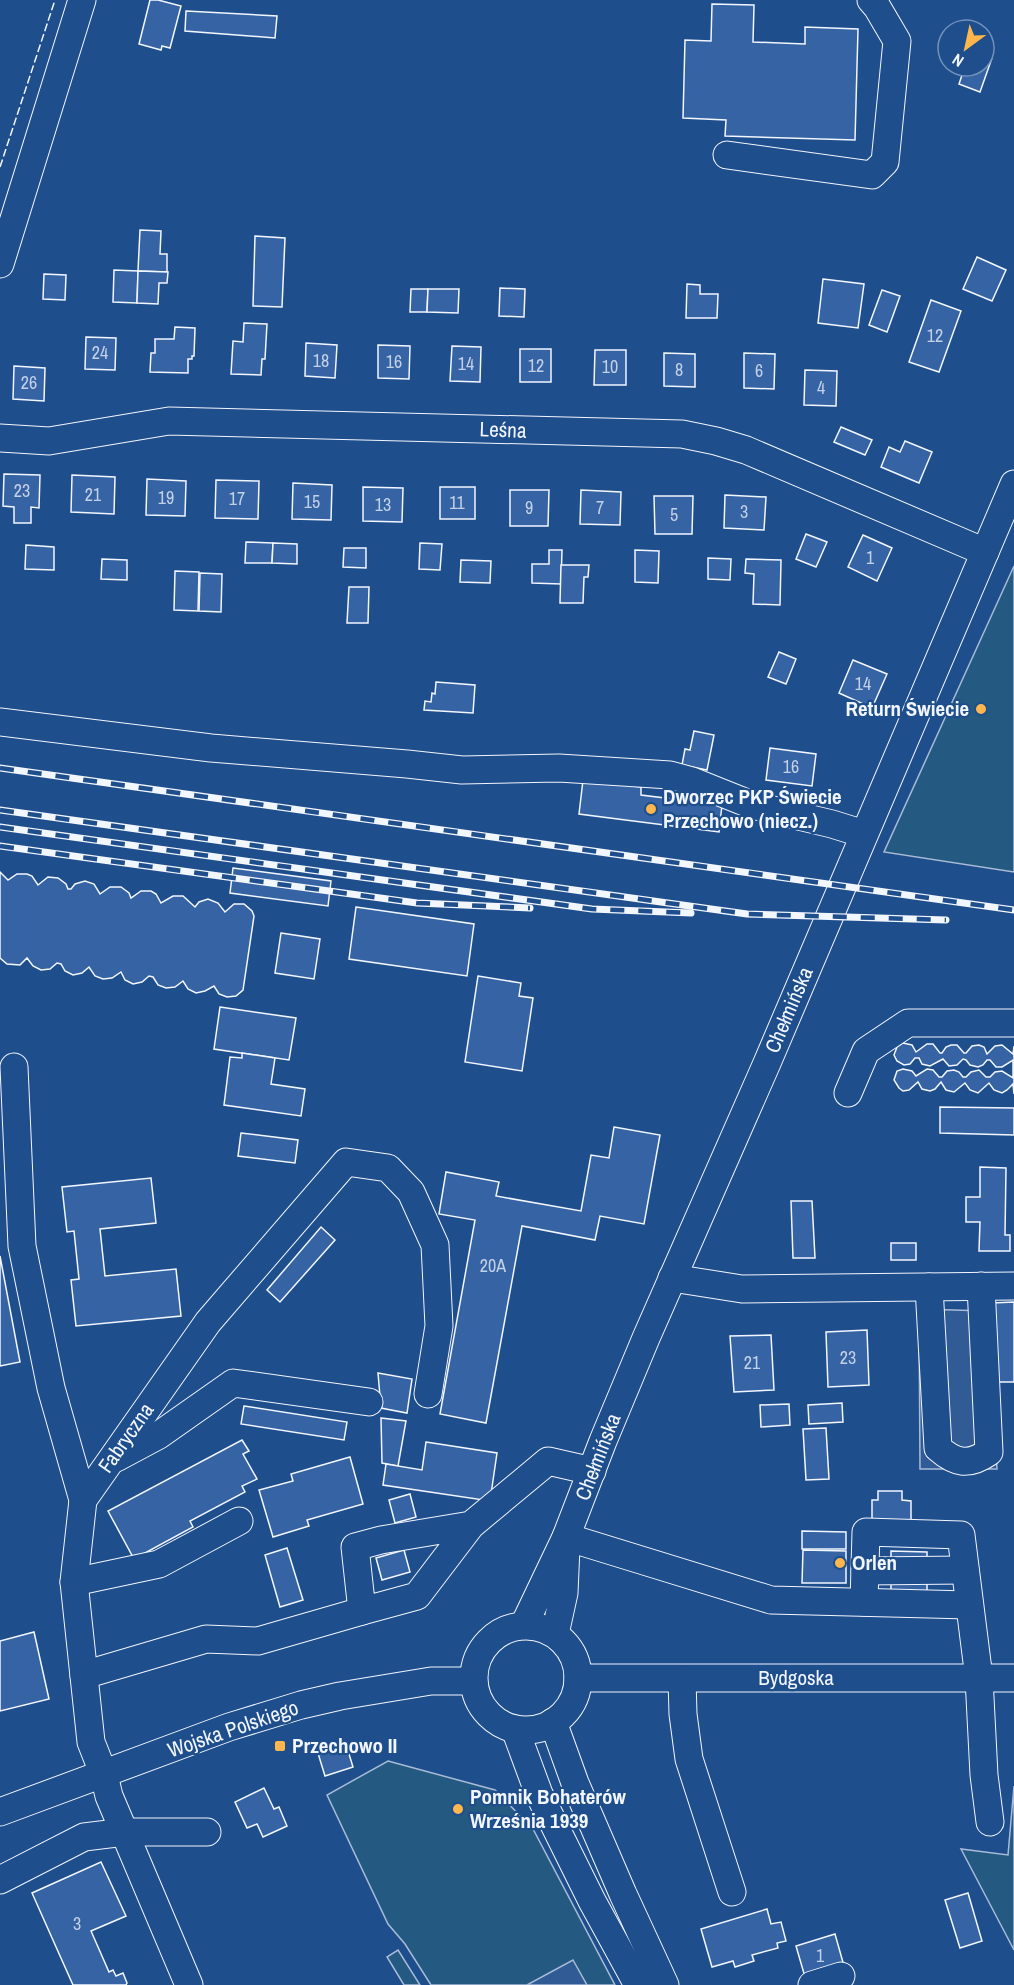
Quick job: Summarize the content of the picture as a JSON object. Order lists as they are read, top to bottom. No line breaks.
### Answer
{"streets":{"street":["Leśna","Chełmińska","Fabryczna","Bydgoska","Wojska Polskiego"]},"crossings":[["Leśna","Chełmińska"],["Chełmińska","Bydgoska"],["Chełmińska","Wojska Polskiego"],["Fabryczna","Wojska Polskiego"],["Bydgoska","Wojska Polskiego"]],"places":{"other":["Return Świecie","Dworzec PKP Świecie Przechowo (niecz.)","Orlen","Pomnik Bohaterów Września 1939"],"transit":["Przechowo II"]},"house_numbers":["12","24","18","16","14","12","10","8","6","26","4","23","21","19","17","15","11","13","9","7","3","5","1","14","16","20A","23","21","3","1"],"north":"bottom left"}
